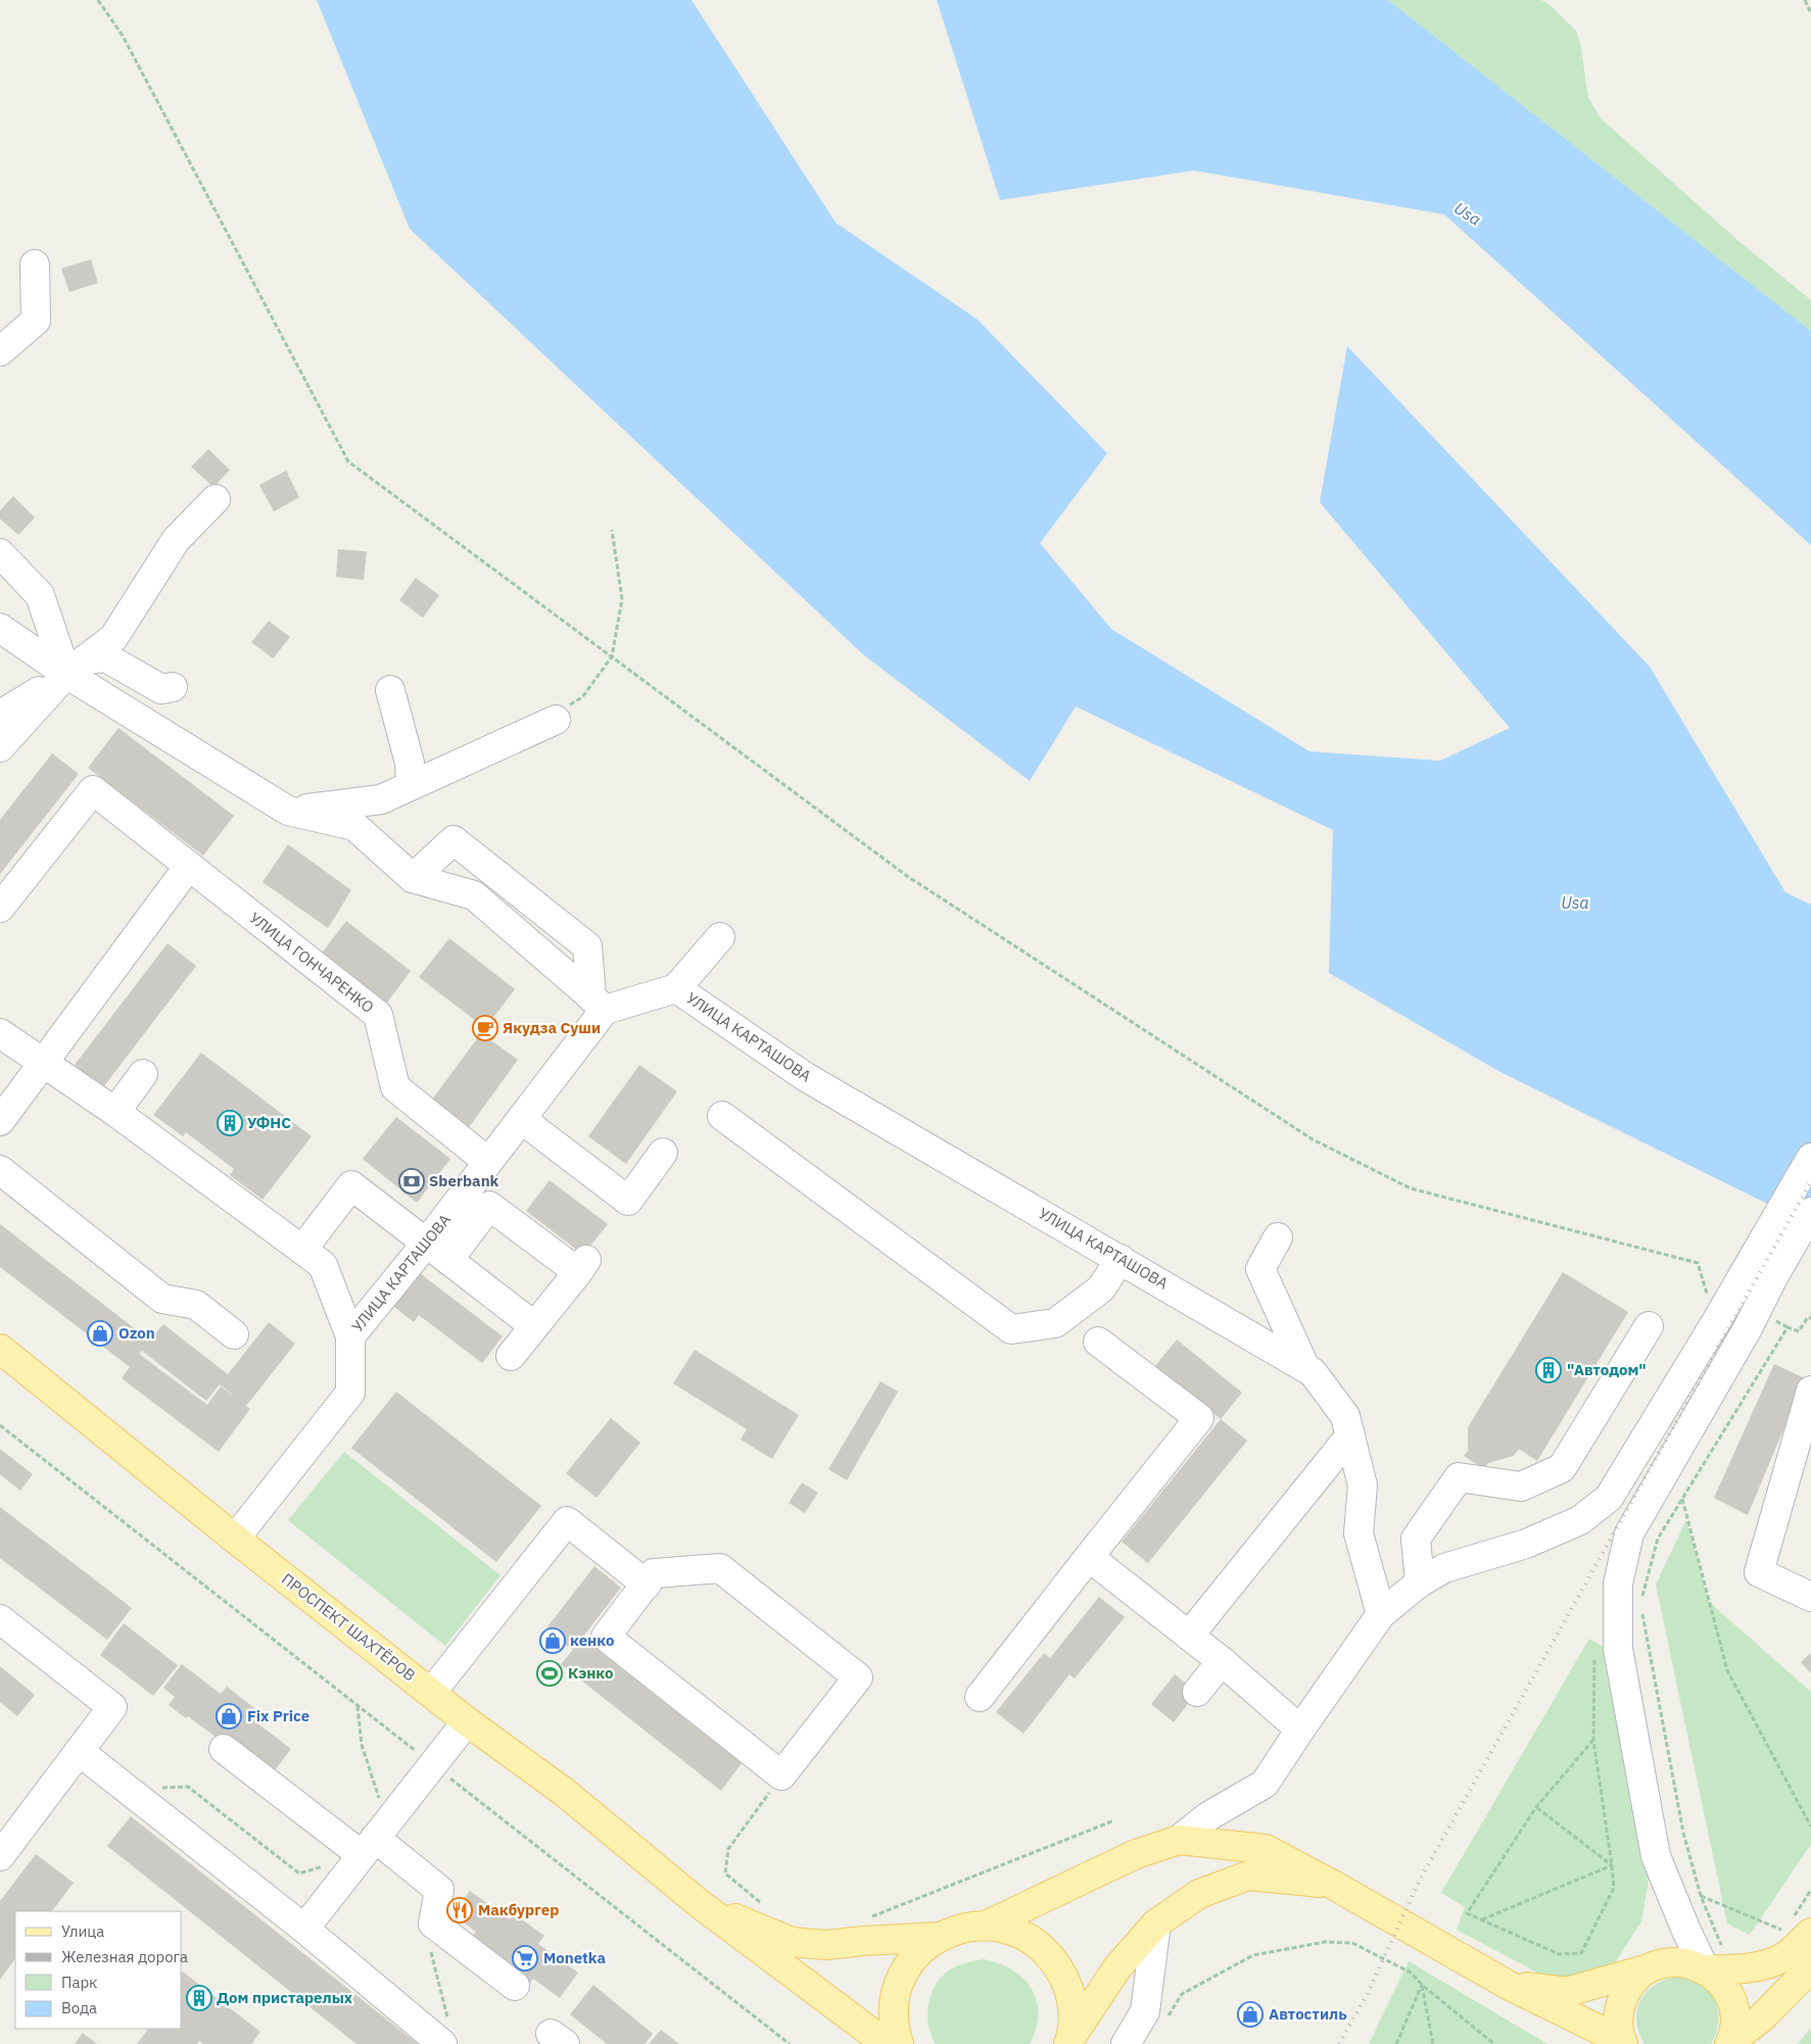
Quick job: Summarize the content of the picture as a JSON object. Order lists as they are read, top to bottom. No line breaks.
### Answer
{"streets":{"main road":["ПРОСПЕКТ ШАХТЁРОВ"],"street":["УЛИЦА ГОНЧАРЕНКО","УЛИЦА КАРТАШОВА"]},"crossings":[["УЛИЦА ГОНЧАРЕНКО","УЛИЦА КАРТАШОВА"],["УЛИЦА КАРТАШОВА","ПРОСПЕКТ ШАХТЁРОВ"]],"water":["Usa"],"places":{"cafe":["Якудза Суши"],"building":["УФНС","\"Автодом\"","Дом пристарелых"],"bank":["Sberbank"],"shop":["Ozon","кенко","Fix Price","Автостиль"],"sports":["Кэнко"],"restaurant":["Макбургер"],"supermarket":["Monetka"]},"legend":["Улица","Железная дорога","Парк","Вода"]}
